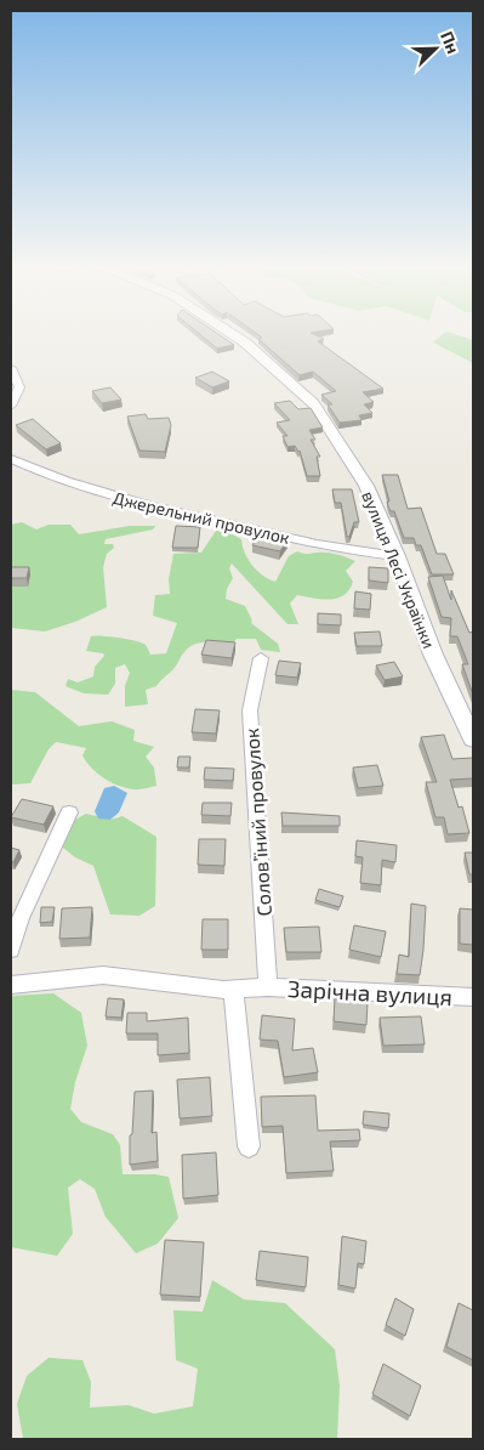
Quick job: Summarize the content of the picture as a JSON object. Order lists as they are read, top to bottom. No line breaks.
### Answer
{"streets":{"street":["Джерельний провулок","вулиця Лесі Українки","Соловʼїний провулок","Зарічна вулиця"]},"crossings":[["Джерельний провулок","вулиця Лесі Українки"],["Соловʼїний провулок","Зарічна вулиця"]],"north":"top right"}
